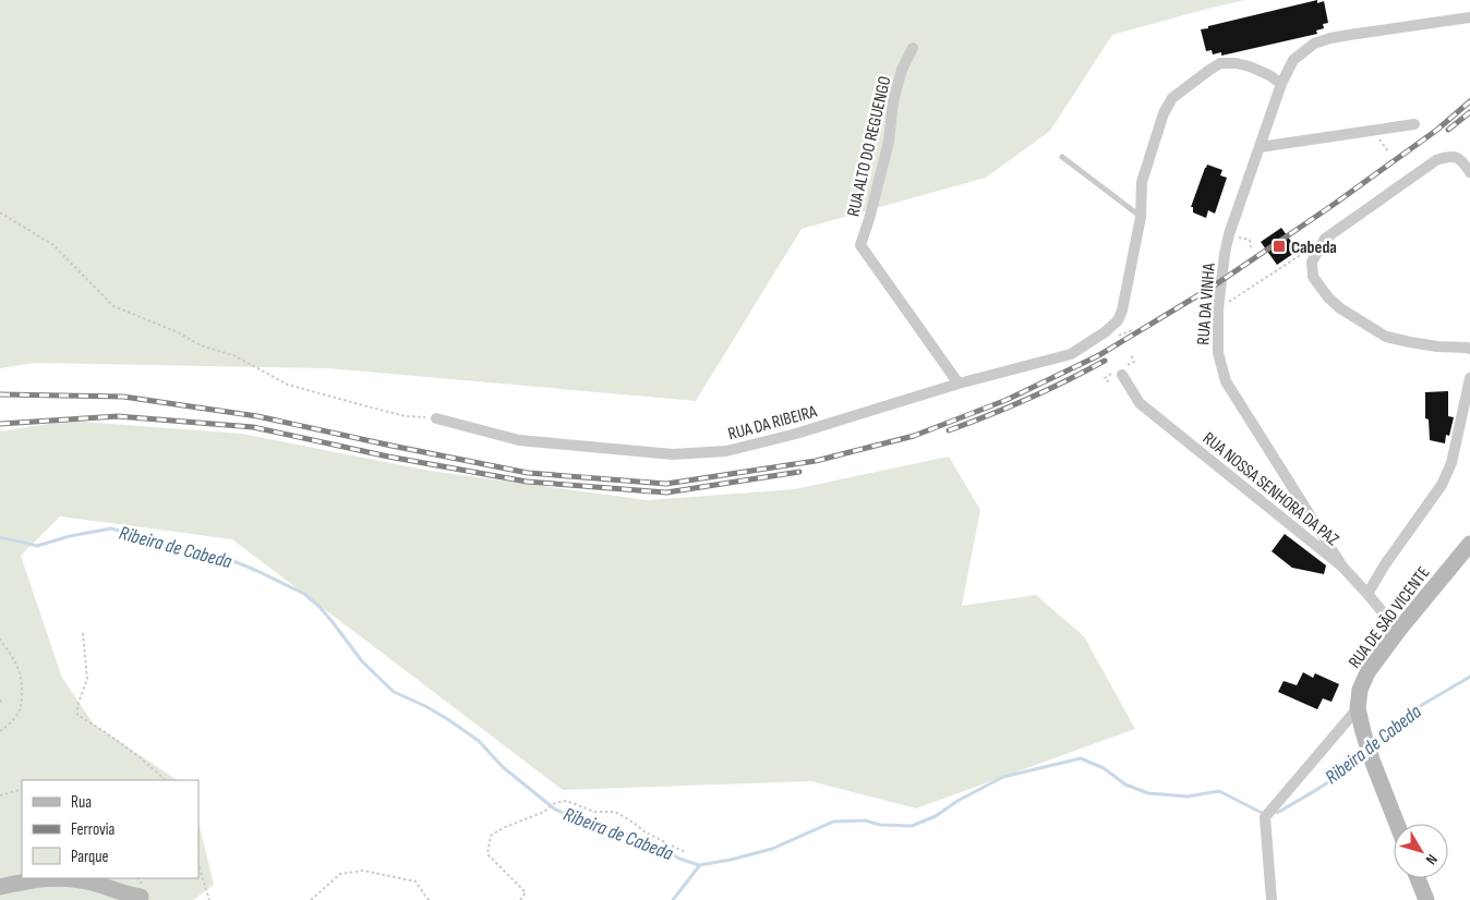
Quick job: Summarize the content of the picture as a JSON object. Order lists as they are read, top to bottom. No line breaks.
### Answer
{"streets":{"main road":["RUA DE SÃO VICENTE"],"street":["RUA ALTO DO REGUENGO","RUA DA VINHA","RUA DA RIBEIRA","RUA NOSSA SENHORA DA PAZ"]},"crossings":[["RUA ALTO DO REGUENGO","RUA DA RIBEIRA"],["RUA DA VINHA","RUA NOSSA SENHORA DA PAZ"],["RUA NOSSA SENHORA DA PAZ","RUA DE SÃO VICENTE"]],"water":["Ribeira de Cabeda"],"places":{"transit":["Cabeda"]},"legend":["Rua","Ferrovia","Parque"],"north":"bottom right"}
